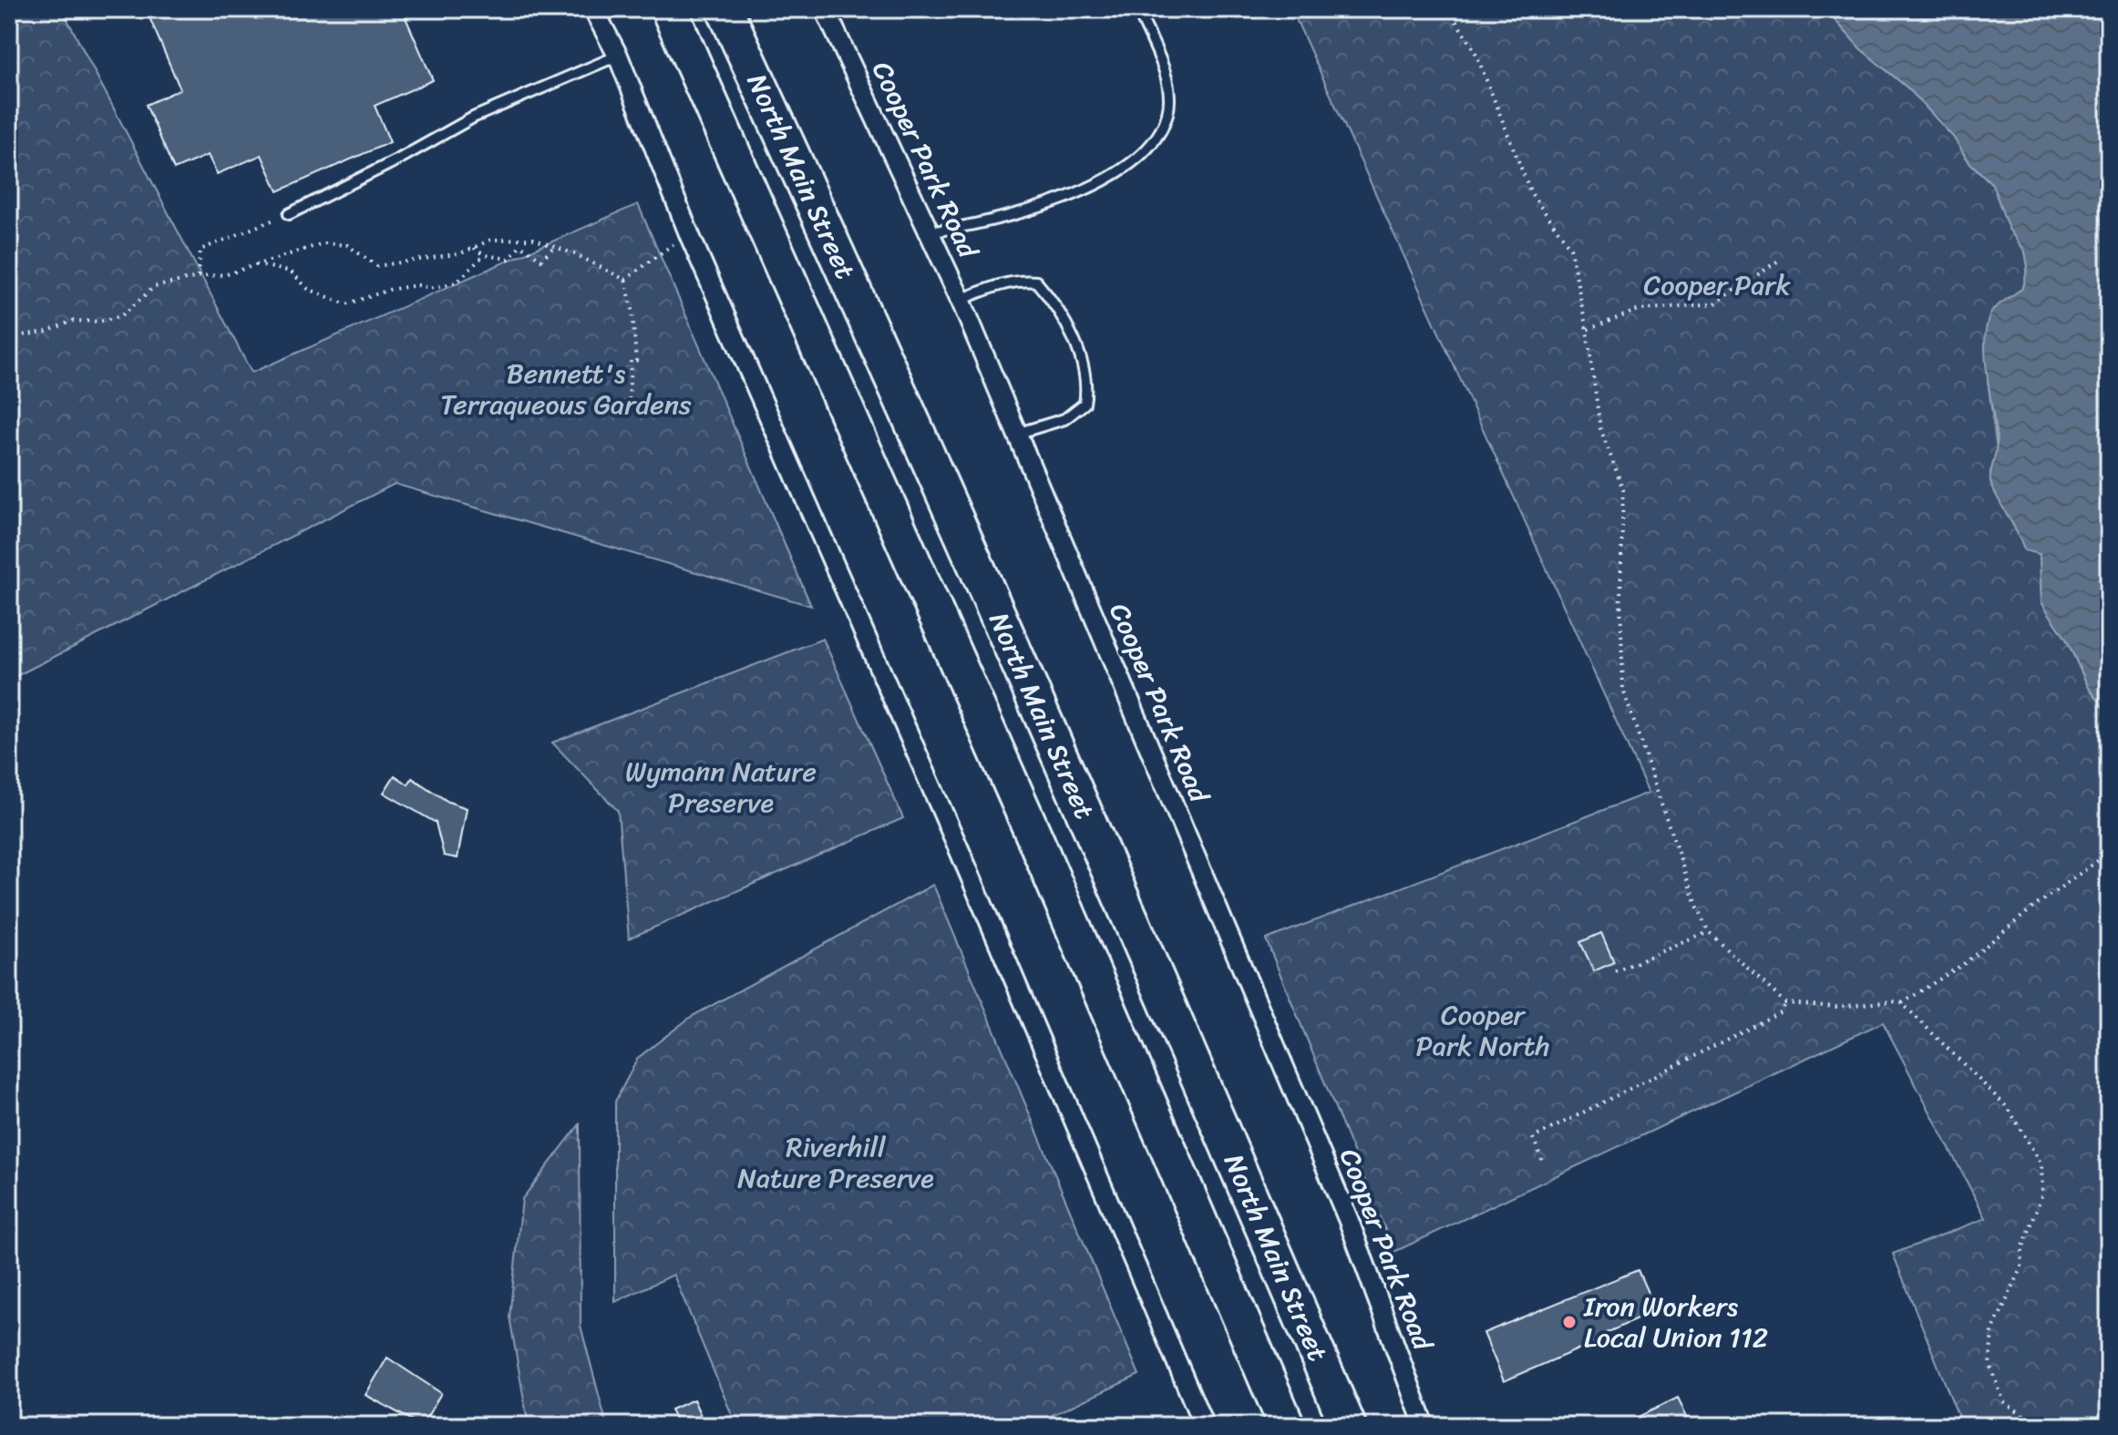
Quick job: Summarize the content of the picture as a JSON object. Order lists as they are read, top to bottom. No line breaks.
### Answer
{"streets":{"highway":["North Main Street"],"street":["Cooper Park Road"]},"parks":["Cooper Park","Bennett's Terraqueous Gardens","Wymann Nature Preserve","Cooper Park North","Riverhill Nature Preserve"],"places":["Iron Workers Local Union 112"]}
